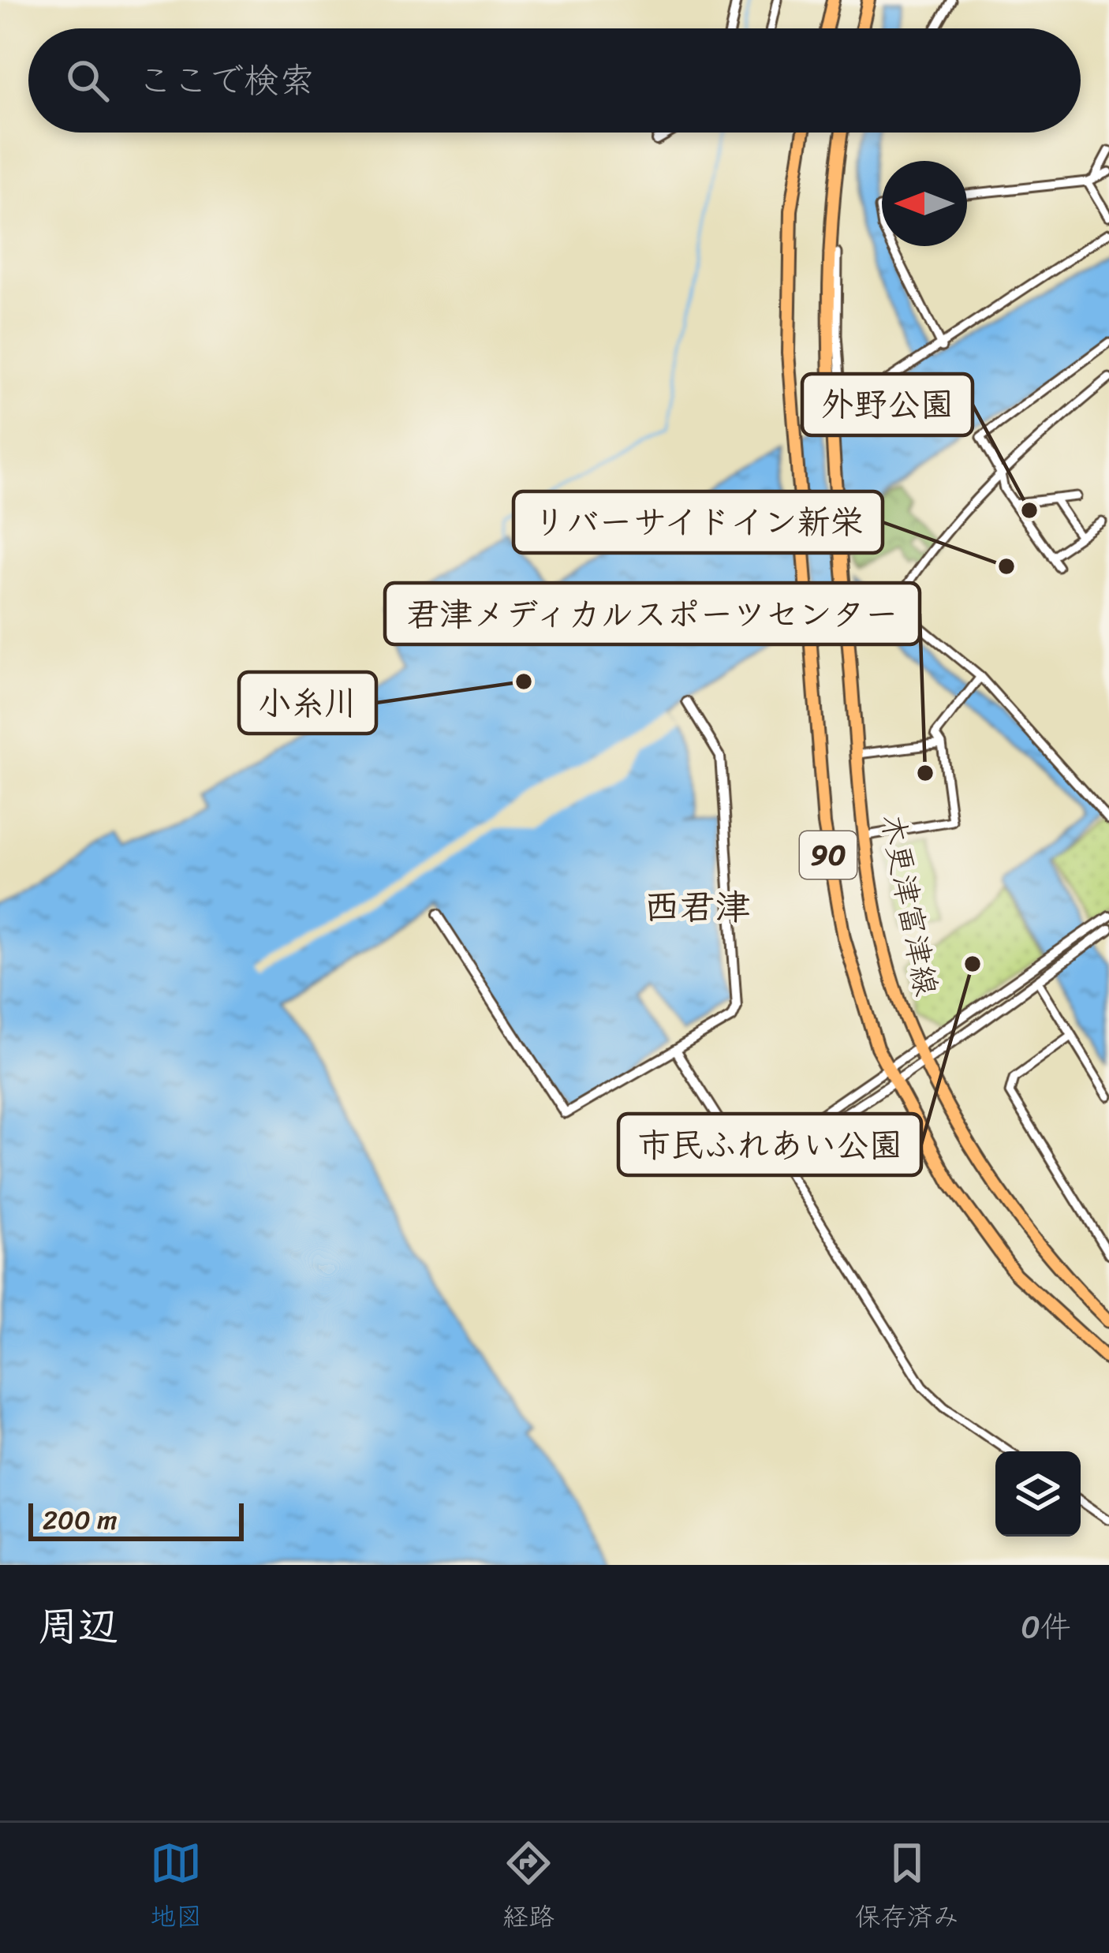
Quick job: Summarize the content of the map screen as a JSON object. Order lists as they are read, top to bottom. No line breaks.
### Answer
{"streets":{"main road":["90","木更津富津線"]},"crossings":[["90","木更津富津線"]],"districts":["西君津"],"places":["外野公園","リバーサイドイン新栄","小糸川","君津メディカルスポーツセンター","市民ふれあい公園"],"scale_bar":"200 m","north":"left","page":{"search":"ここで検索","scale":"200 m","heading":["周辺","0件"],"nav":["地図","経路","保存済み"]}}
